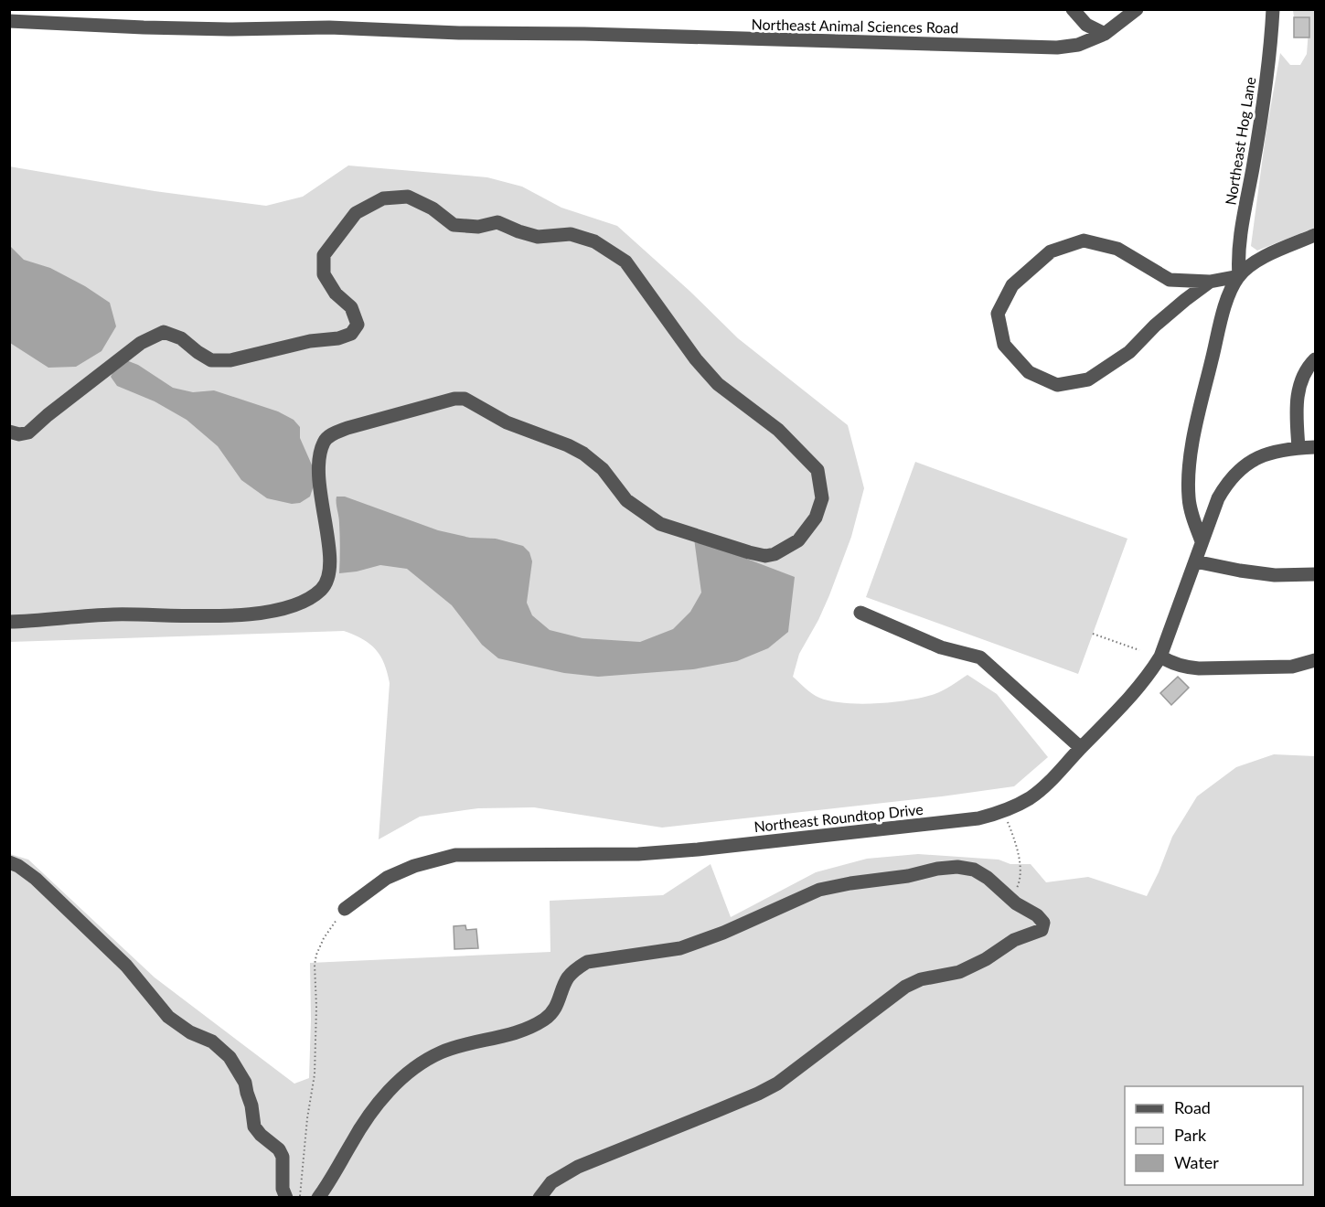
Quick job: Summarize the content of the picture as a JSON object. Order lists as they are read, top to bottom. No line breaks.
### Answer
{"streets":{"street":["Northeast Animal Sciences Road","Northeast Hog Lane","Northeast Roundtop Drive"]},"legend":["Road","Park","Water"]}
